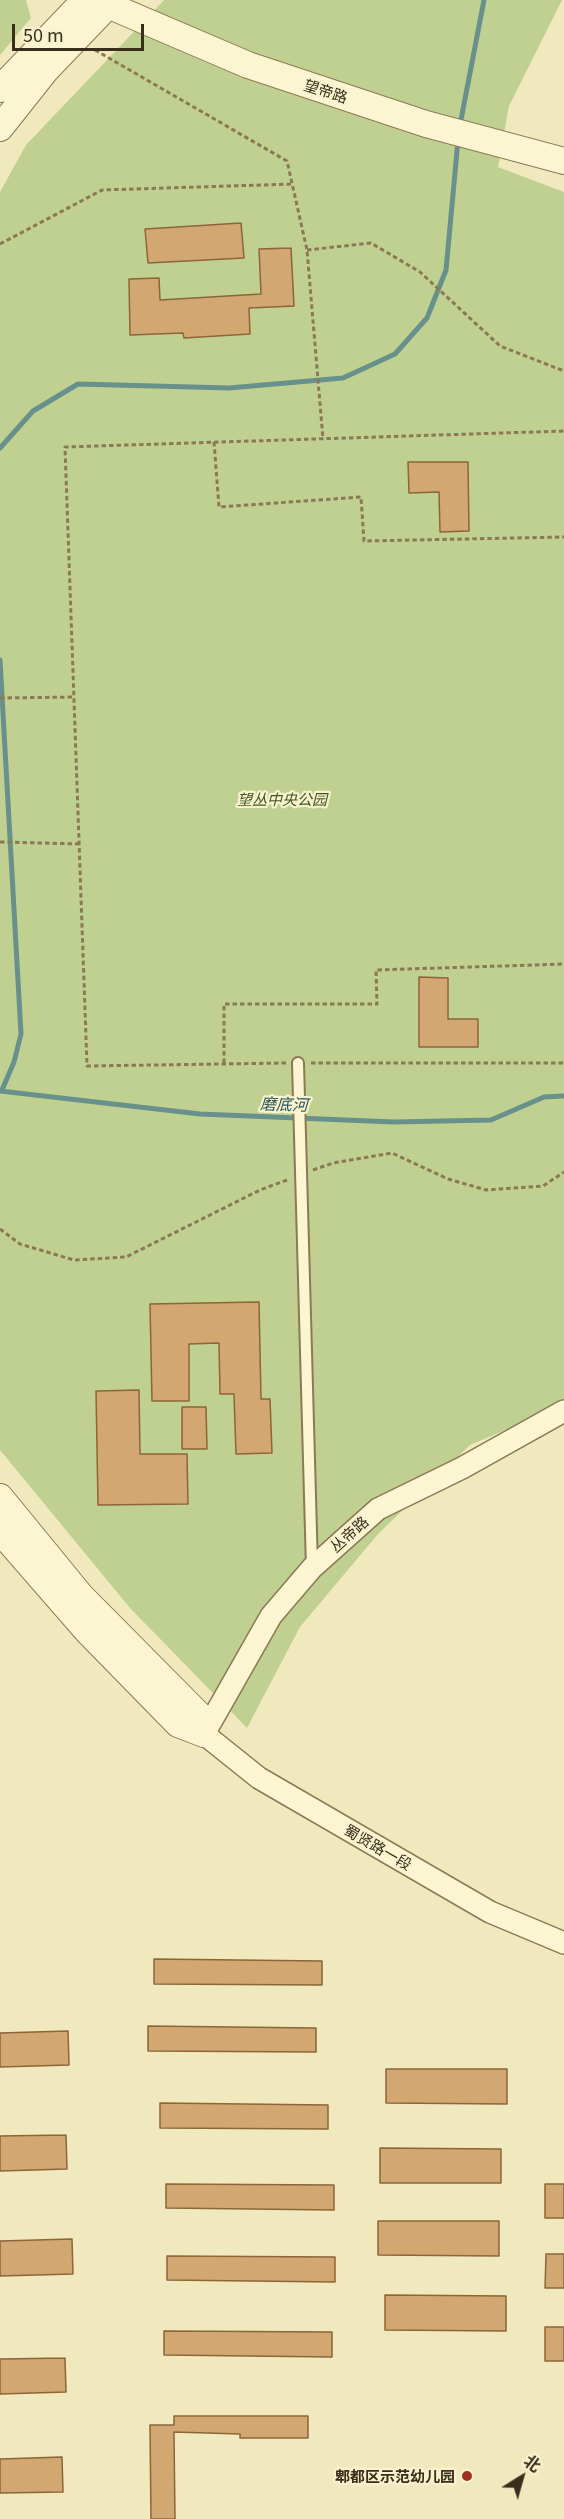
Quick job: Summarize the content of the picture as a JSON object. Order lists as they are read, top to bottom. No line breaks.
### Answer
{"streets":{"street":["望帝路","丛帝路","蜀贤路一段"]},"crossings":[["丛帝路","蜀贤路一段"]],"water":["磨底河"],"parks":["望丛中央公园"],"places":["郫都区示范幼儿园"],"scale_bar":"50 m","north":"top right"}
